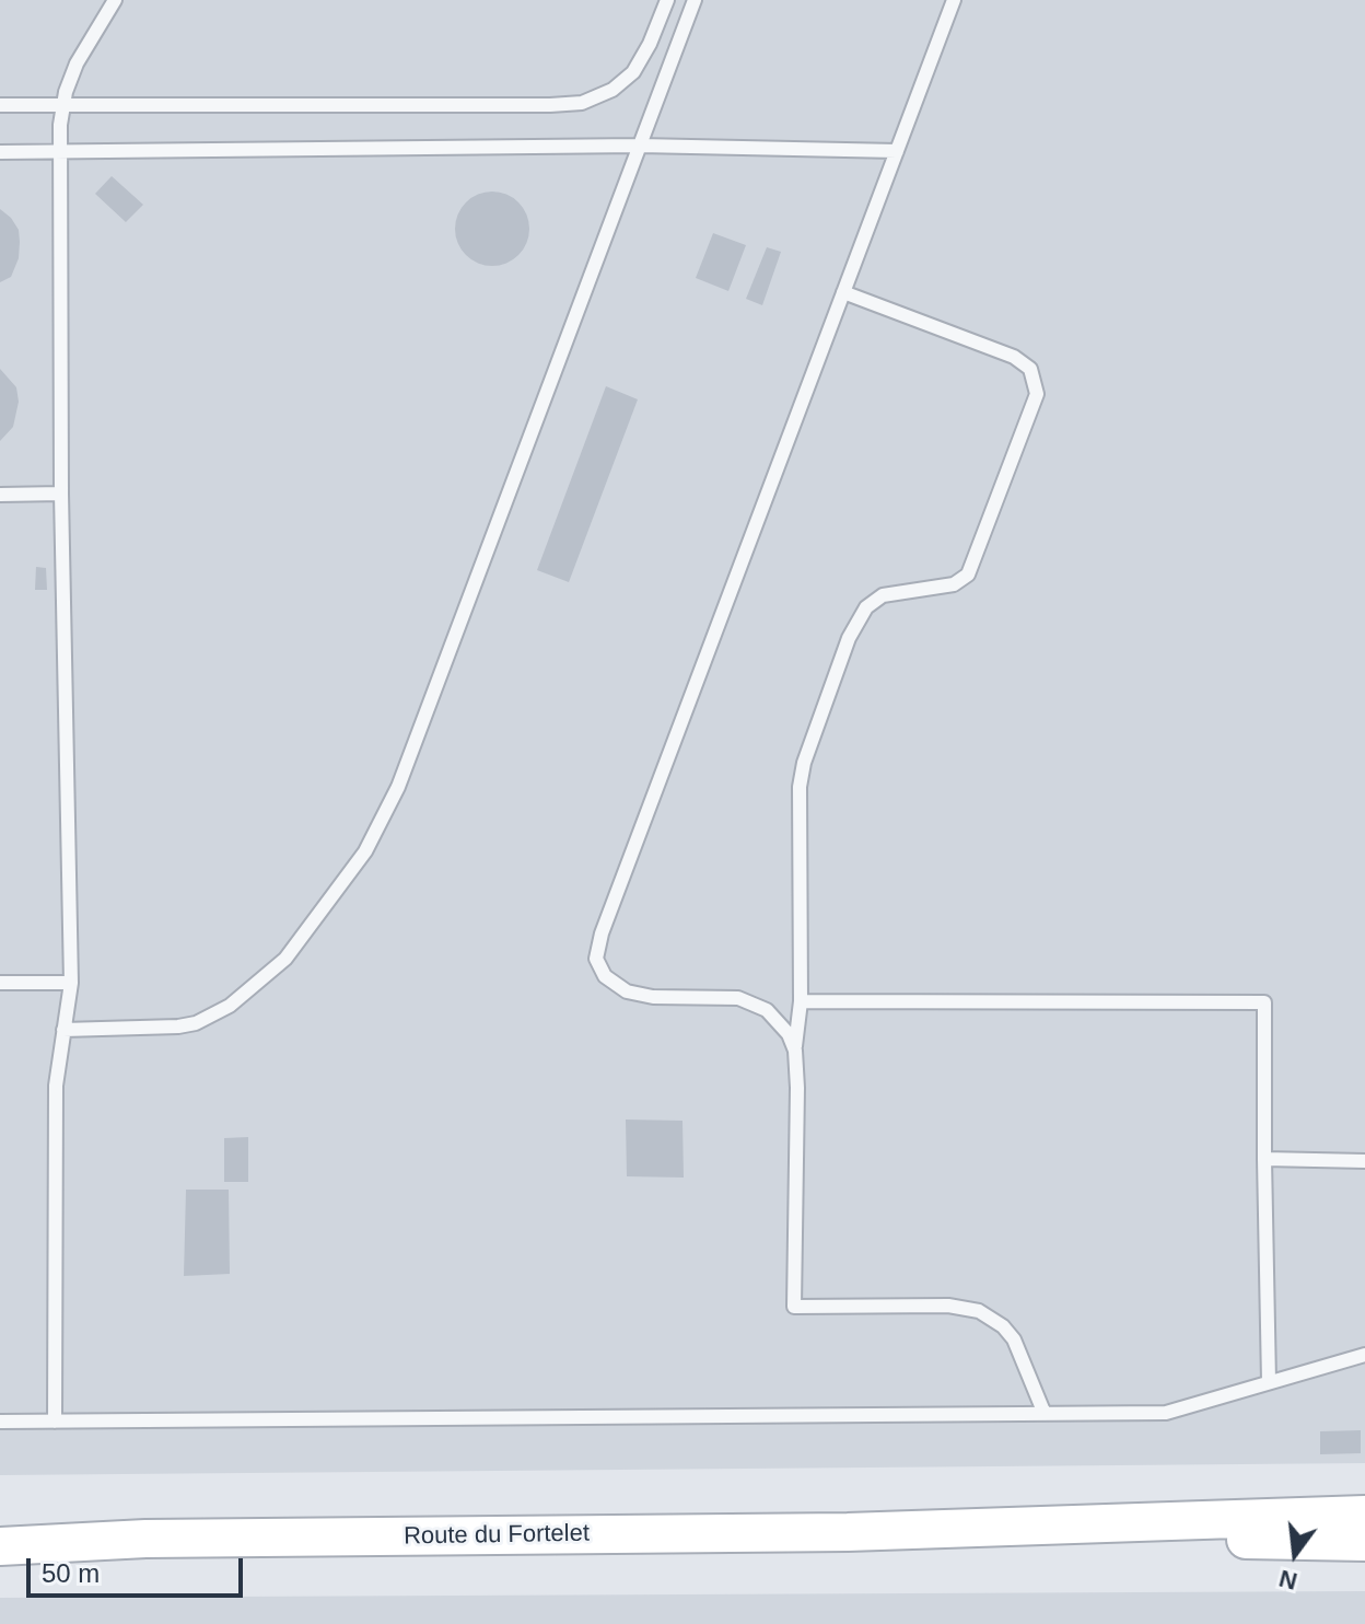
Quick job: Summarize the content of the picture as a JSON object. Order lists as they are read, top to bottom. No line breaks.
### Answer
{"streets":{"main road":["Route du Fortelet"]},"scale_bar":"50 m","north":"bottom"}
